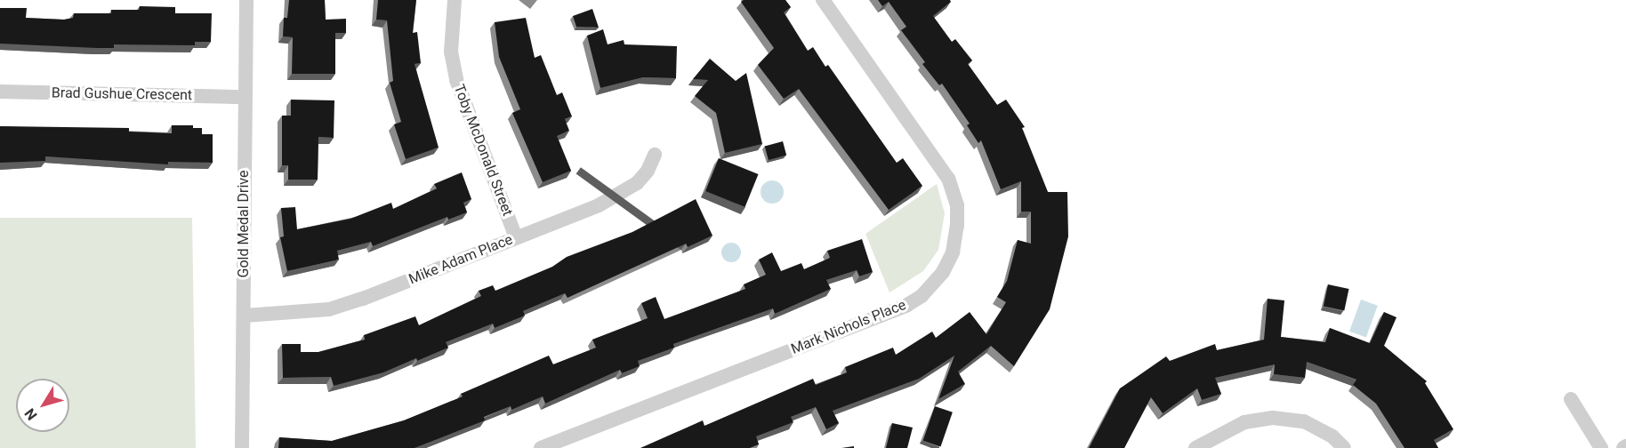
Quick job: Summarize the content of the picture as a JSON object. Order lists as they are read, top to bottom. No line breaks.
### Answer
{"streets":{"street":["Brad Gushue Crescent","Toby McDonald Street","Gold Medal Drive","Mike Adam Place","Mark Nichols Place"]},"crossings":[["Brad Gushue Crescent","Gold Medal Drive"],["Toby McDonald Street","Mike Adam Place"],["Gold Medal Drive","Mike Adam Place"]],"north":"bottom left"}
